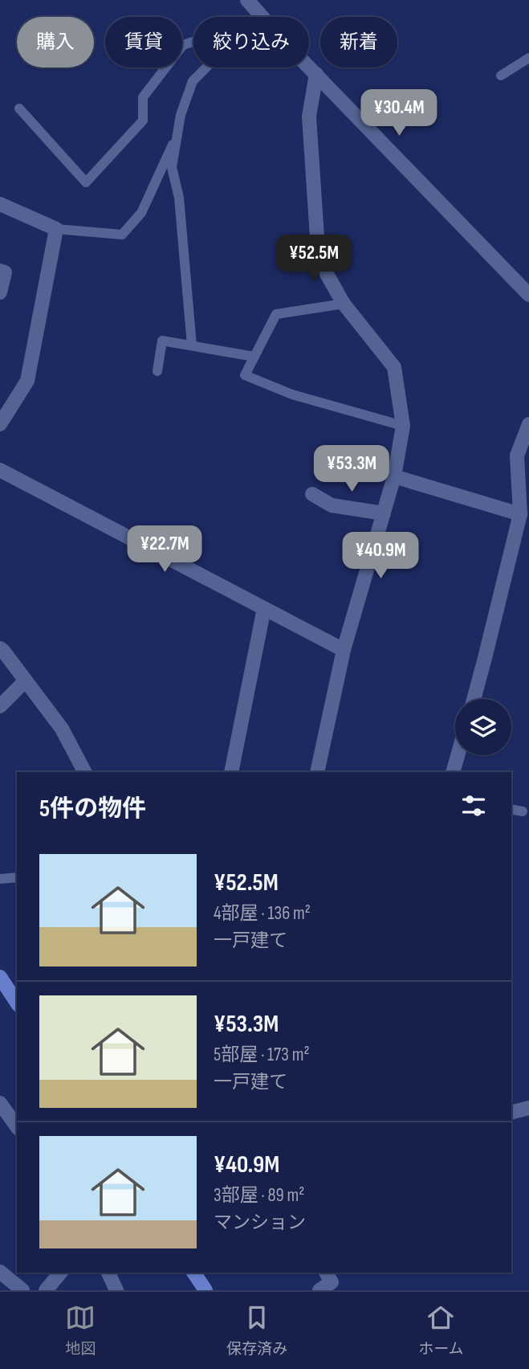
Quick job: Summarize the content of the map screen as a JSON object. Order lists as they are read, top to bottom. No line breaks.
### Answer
{"page":{"chip":["購入","賃貸","絞り込み","新着"],"price":["¥30.4M","¥52.5M","¥53.3M","¥22.7M","¥40.9M"],"heading":"5件の物件","list":[{"name":"¥52.5M","note":"4部屋 · 136 m² · 一戸建て"},{"name":"¥53.3M","note":"5部屋 · 173 m² · 一戸建て"},{"name":"¥40.9M","note":"3部屋 · 89 m² · マンション"}],"tabs":["地図","保存済み","ホーム"]}}
